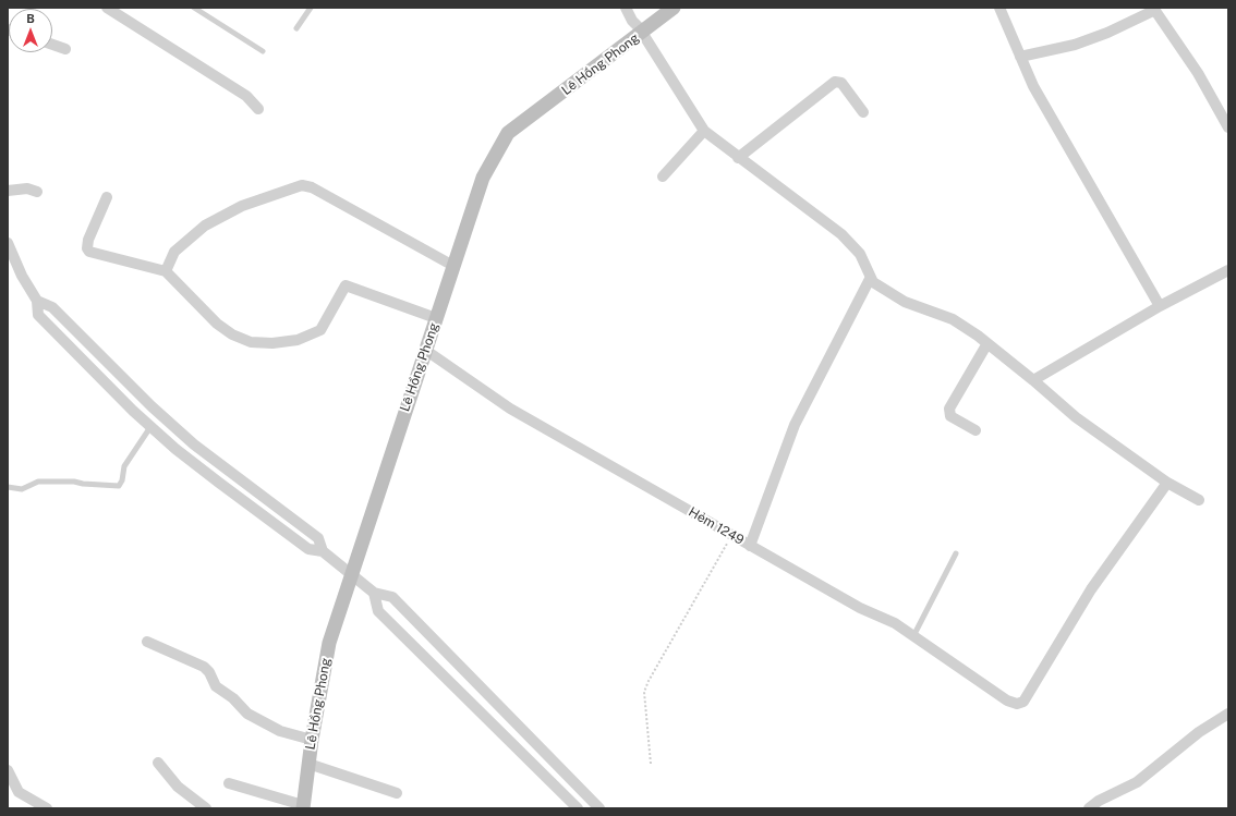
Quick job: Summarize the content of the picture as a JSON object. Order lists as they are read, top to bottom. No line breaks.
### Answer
{"streets":{"street":["Lê Hồng Phong","Hẻm 1249"]},"crossings":[["Lê Hồng Phong","Hẻm 1249"]],"north":"top"}
